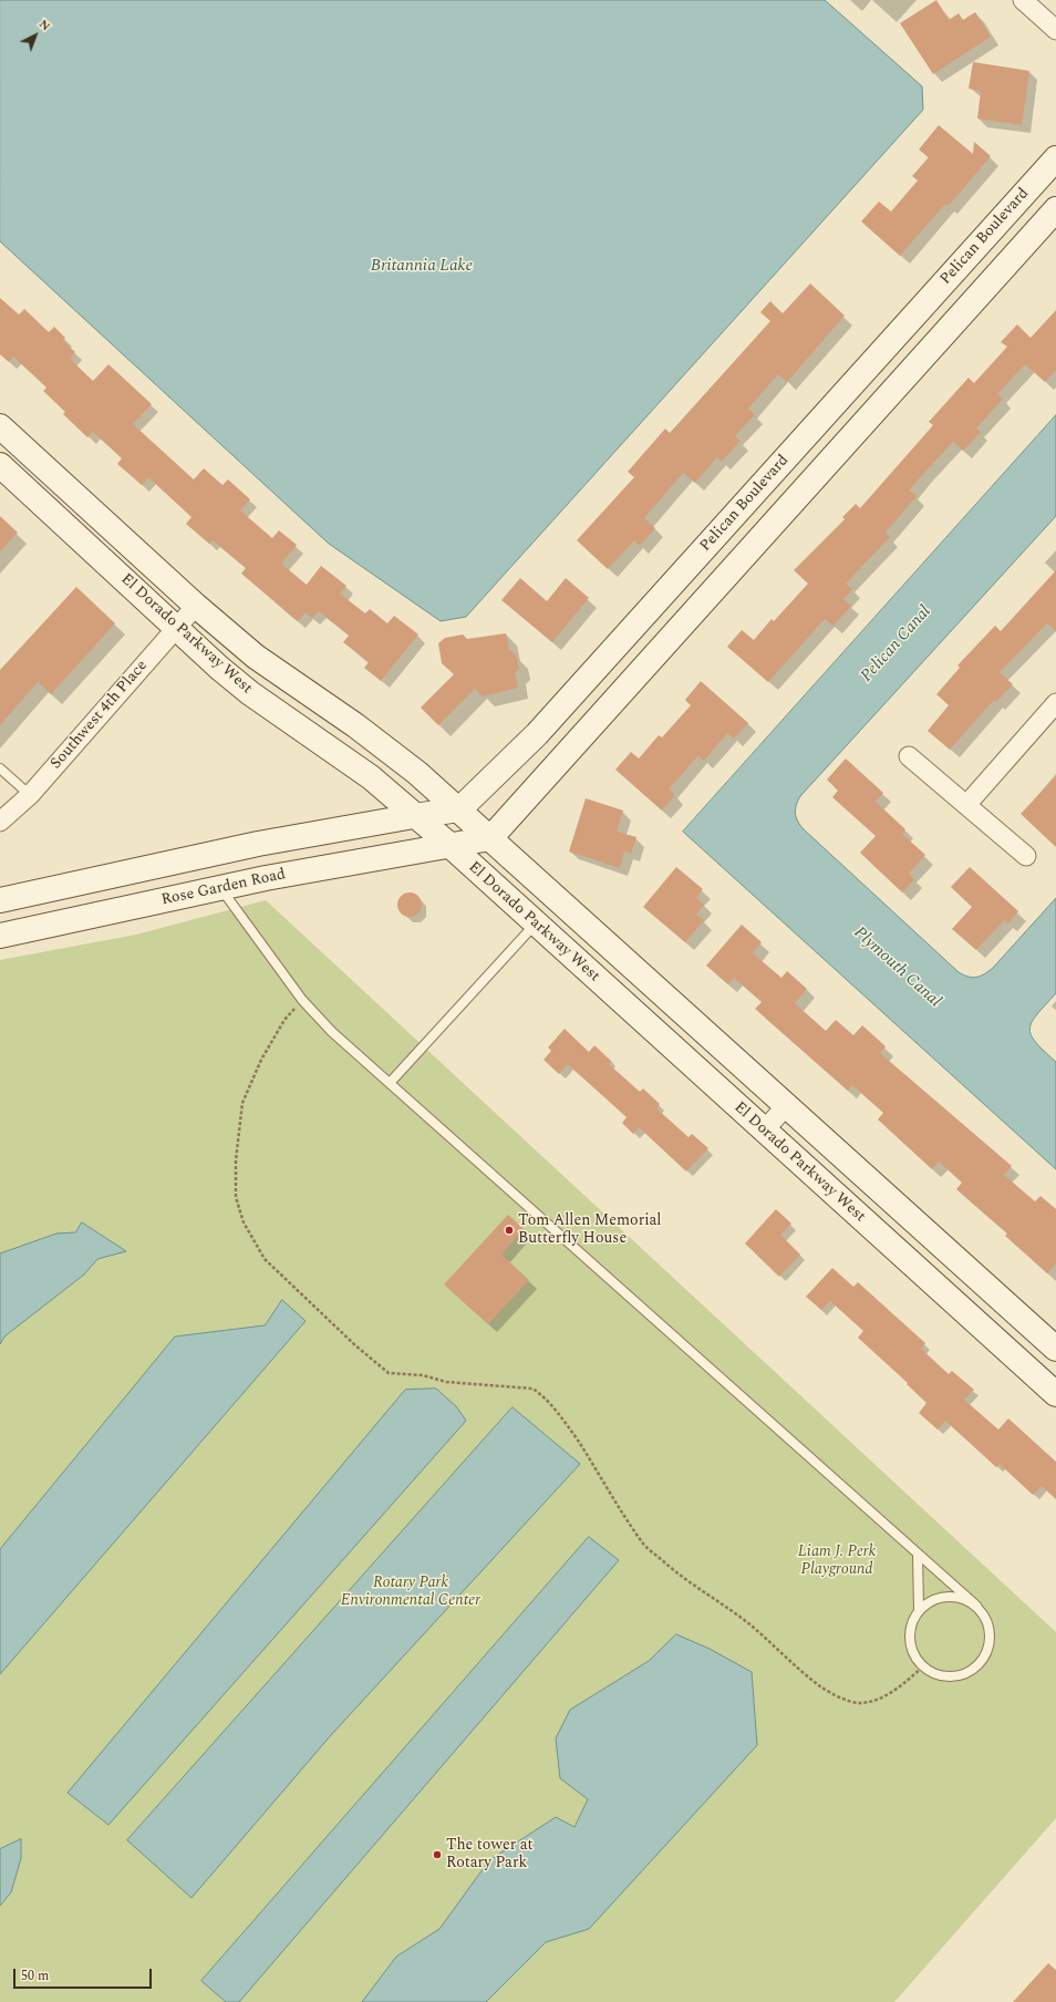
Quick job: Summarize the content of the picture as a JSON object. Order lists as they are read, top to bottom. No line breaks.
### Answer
{"streets":{"street":["Pelican Boulevard","El Dorado Parkway West","Southwest 4th Place","Rose Garden Road"]},"crossings":[["Pelican Boulevard","El Dorado Parkway West"],["El Dorado Parkway West","Southwest 4th Place"],["El Dorado Parkway West","Rose Garden Road"]],"water":["Britannia Lake","Pelican Canal","Plymouth Canal"],"parks":["Liam J. Perk Playground","Rotary Park Environmental Center"],"places":["Tom Allen Memorial Butterfly House","The tower at Rotary Park"],"scale_bar":"50 m","north":"top right"}
